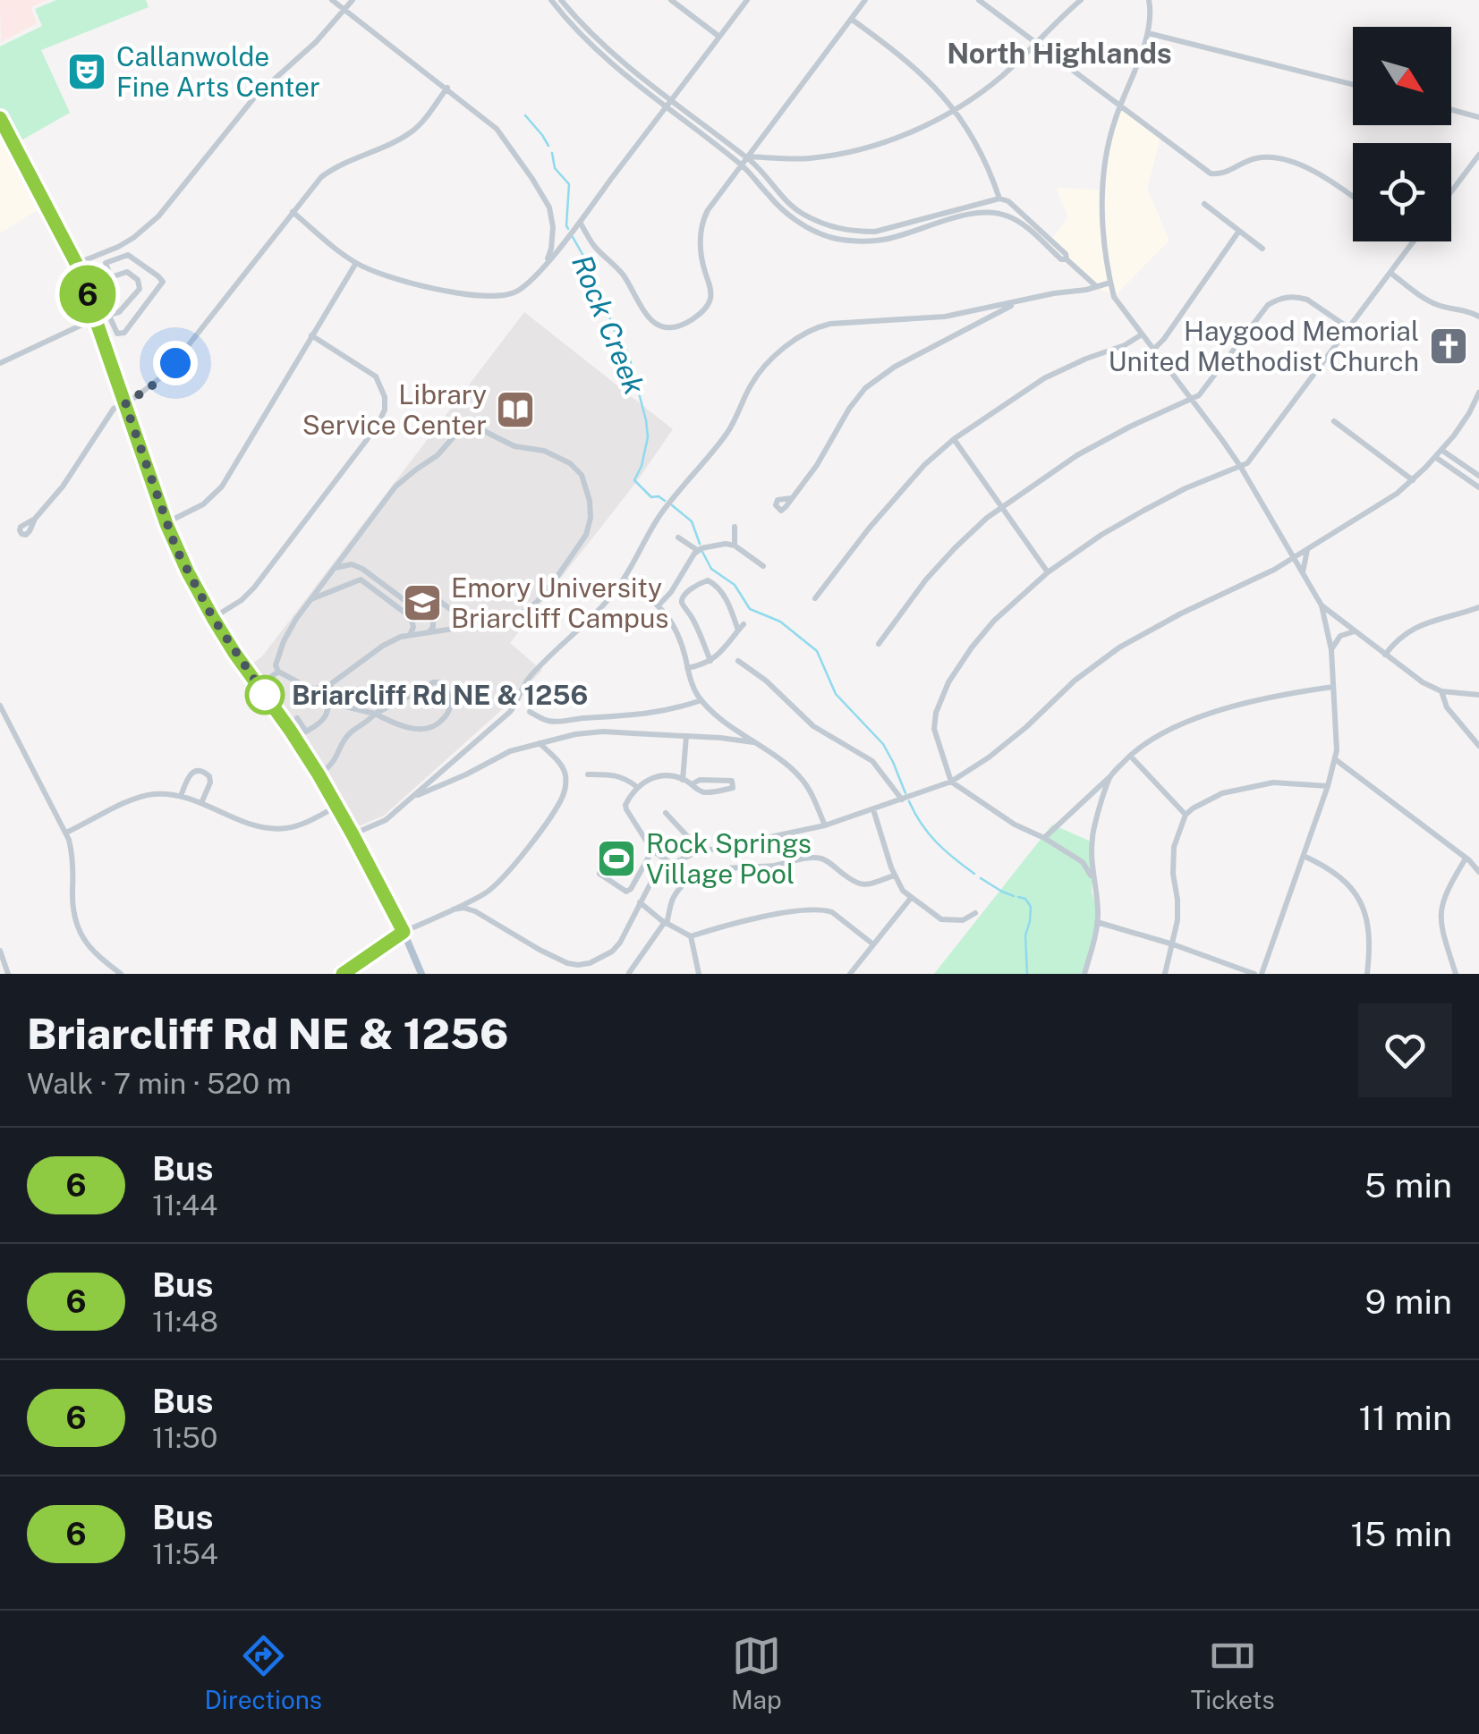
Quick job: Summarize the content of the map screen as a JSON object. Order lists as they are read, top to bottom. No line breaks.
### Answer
{"districts":["North Highlands"],"water":["Rock Creek"],"places":{"theatre":["Callanwolde Fine Arts Center"],"church":["Haygood Memorial United Methodist Church"],"library":["Library Service Center"],"school or university":["Emory University Briarcliff Campus"],"other":["Briarcliff Rd NE & 1256"],"sports":["Rock Springs Village Pool"]},"lines":["bus line 6"],"north":"bottom right","page":{"on_map":"6","heading":["Briarcliff Rd NE & 1256","Walk · 7 min · 520 m"],"list":[{"mark":"6","name":"Bus","note":"11:44","value":"5 min"},{"mark":"6","name":"Bus","note":"11:48","value":"9 min"},{"mark":"6","name":"Bus","note":"11:50","value":"11 min"},{"mark":"6","name":"Bus","note":"11:54","value":"15 min"}],"tabs":["Directions","Map","Tickets"]}}
